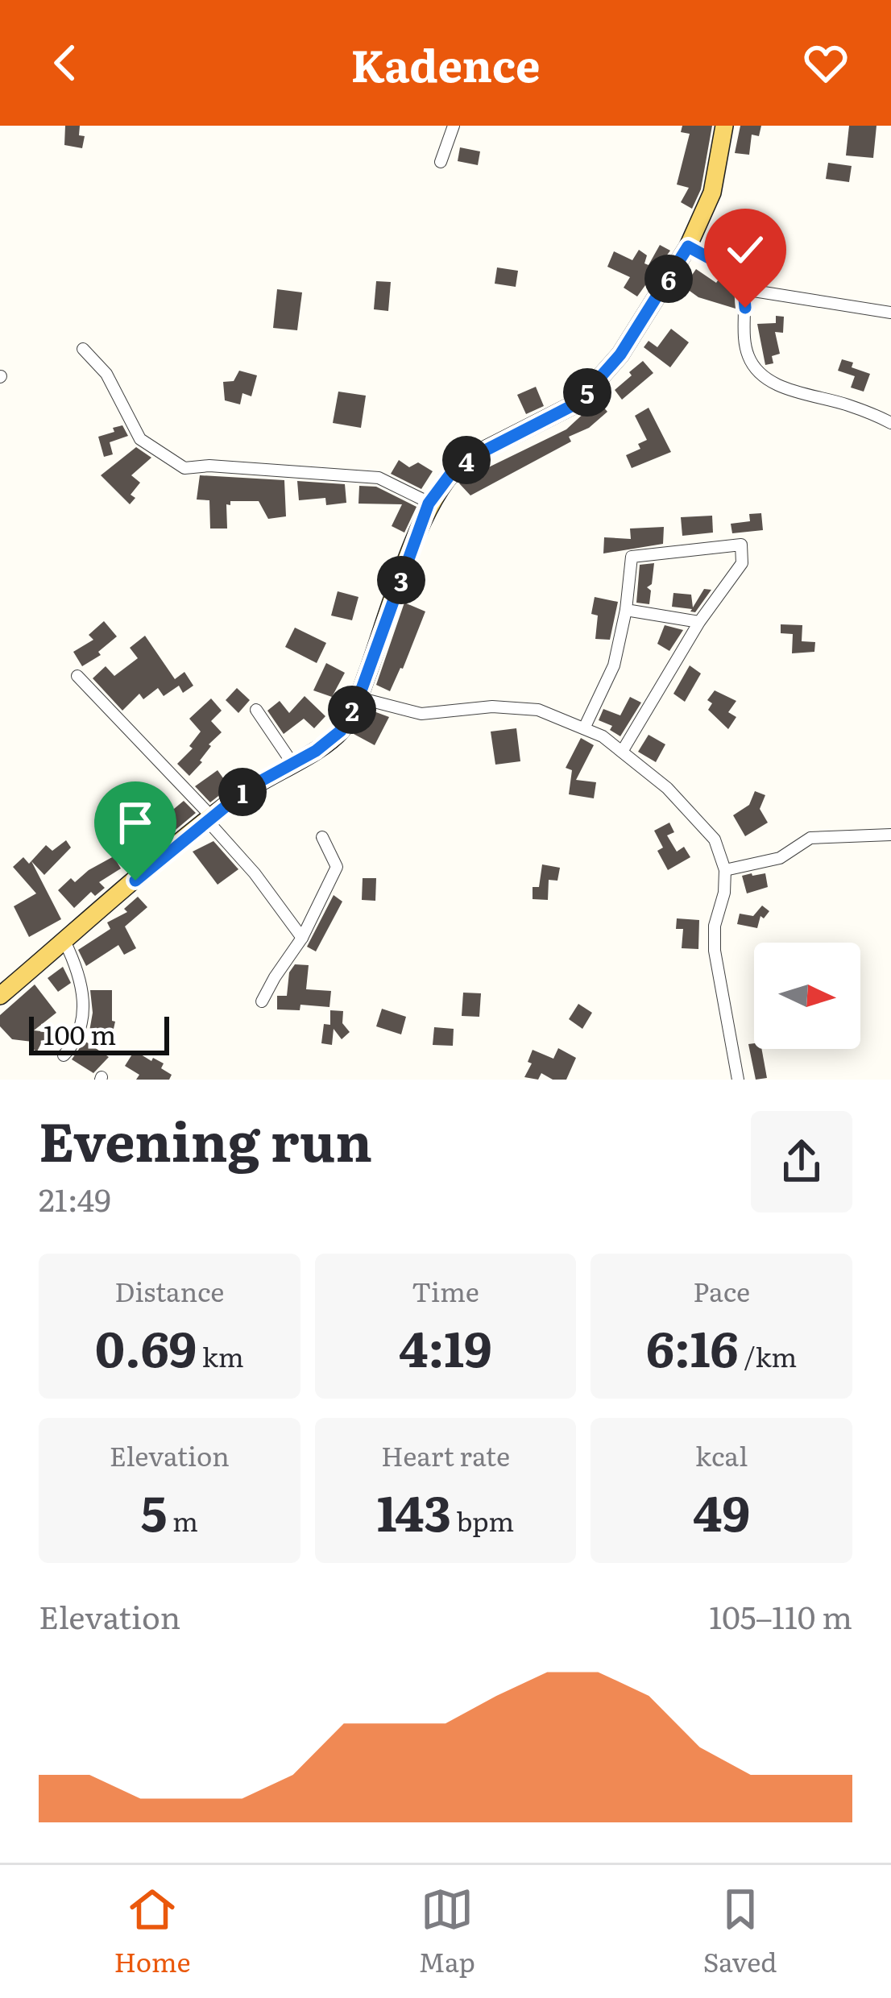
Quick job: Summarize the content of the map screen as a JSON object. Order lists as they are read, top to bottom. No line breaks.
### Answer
{"scale_bar":"100 m","north":"right","page":{"header":"Kadence","pins":["6","5","4","3","2","1"],"scale":"100 m","heading":["Evening run","21:49"],"stats":[["Distance","0.69 km"],["Time","4:19"],["Pace","6:16 /km"],["Elevation","5 m"],["Heart rate","143 bpm"],["kcal","49"]],"chart":["Elevation","105–110 m"],"tabs":["Home","Map","Saved"]}}
